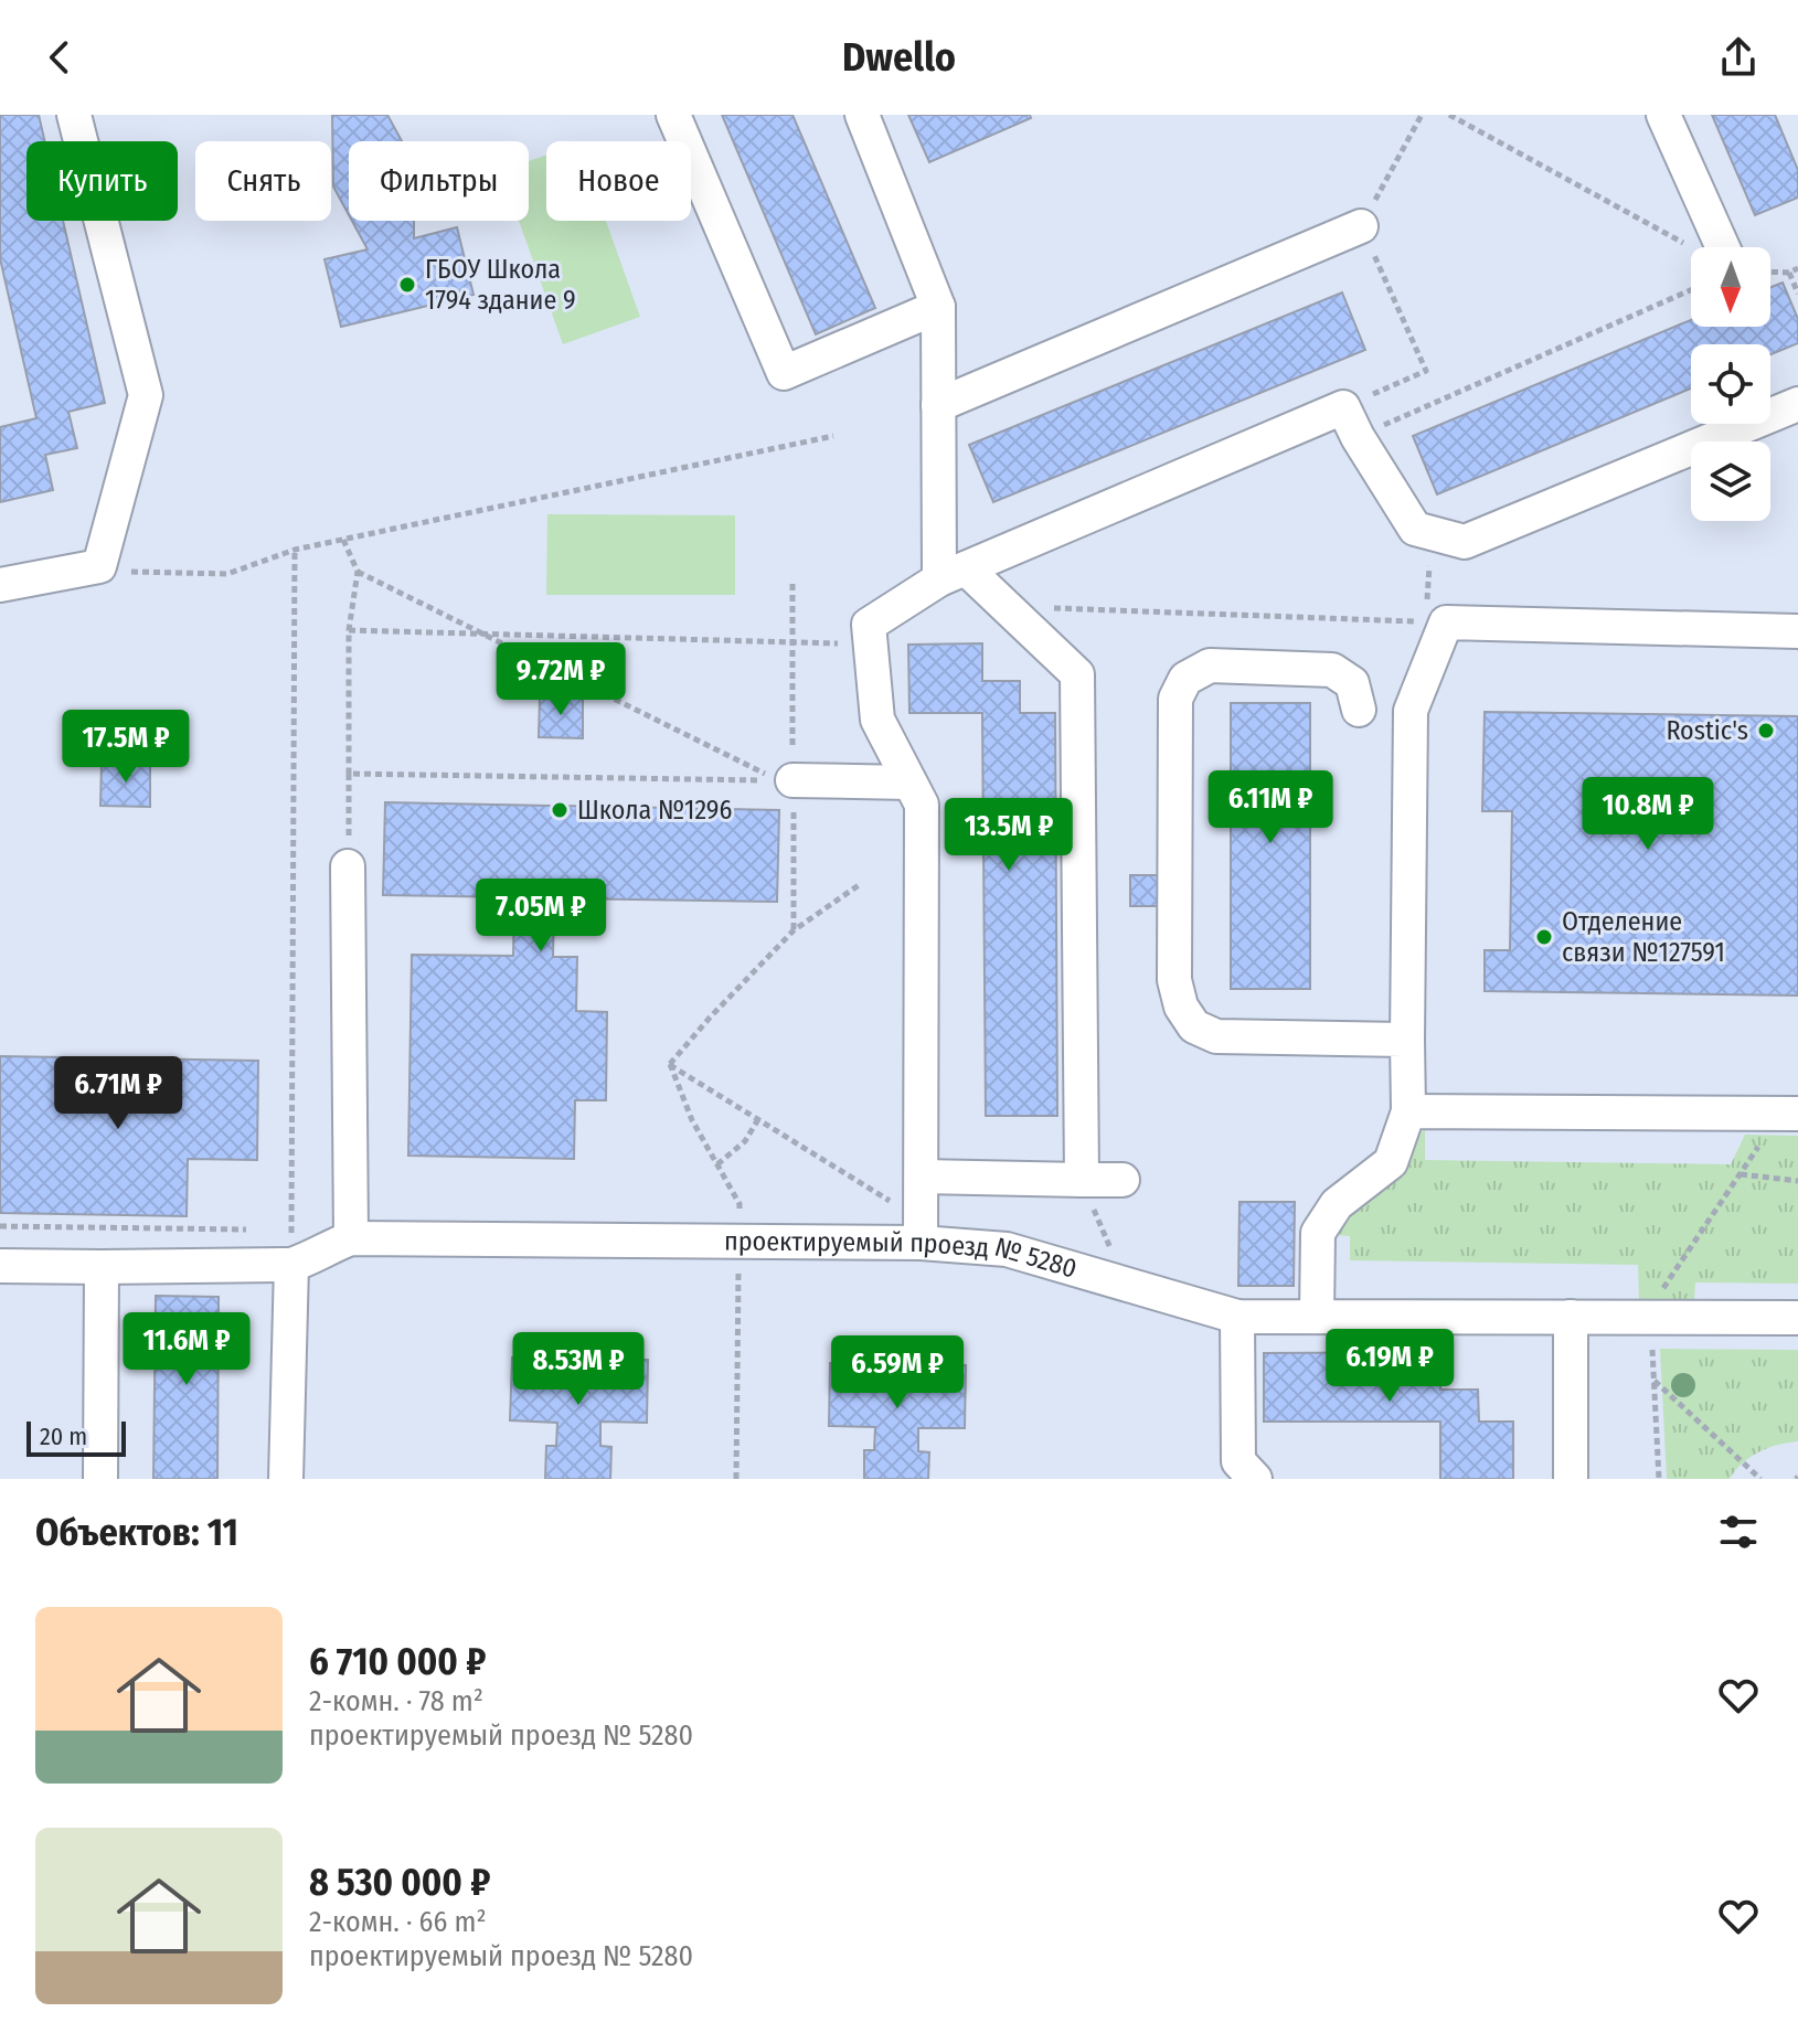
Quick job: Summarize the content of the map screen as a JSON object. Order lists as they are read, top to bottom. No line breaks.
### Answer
{"streets":{"street":["проектируемый проезд № 5280"]},"places":["ГБОУ Школа 1794 здание 9","Rostic's","Школа №1296","Отделение связи №127591"],"scale_bar":"20 m","north":"bottom","page":{"header":"Dwello","chip":["Купить","Снять","Фильтры","Новое"],"price":["9.72M ₽","17.5M ₽","6.11M ₽","10.8M ₽","13.5M ₽","7.05M ₽","6.71M ₽","11.6M ₽","6.19M ₽","8.53M ₽","6.59M ₽"],"scale":"20 m","heading":"Объектов: 11","list":[{"name":"6 710 000 ₽","note":"2-комн. · 78 m² · проектируемый проезд № 5280"},{"name":"8 530 000 ₽","note":"2-комн. · 66 m² · проектируемый проезд № 5280"}]}}
